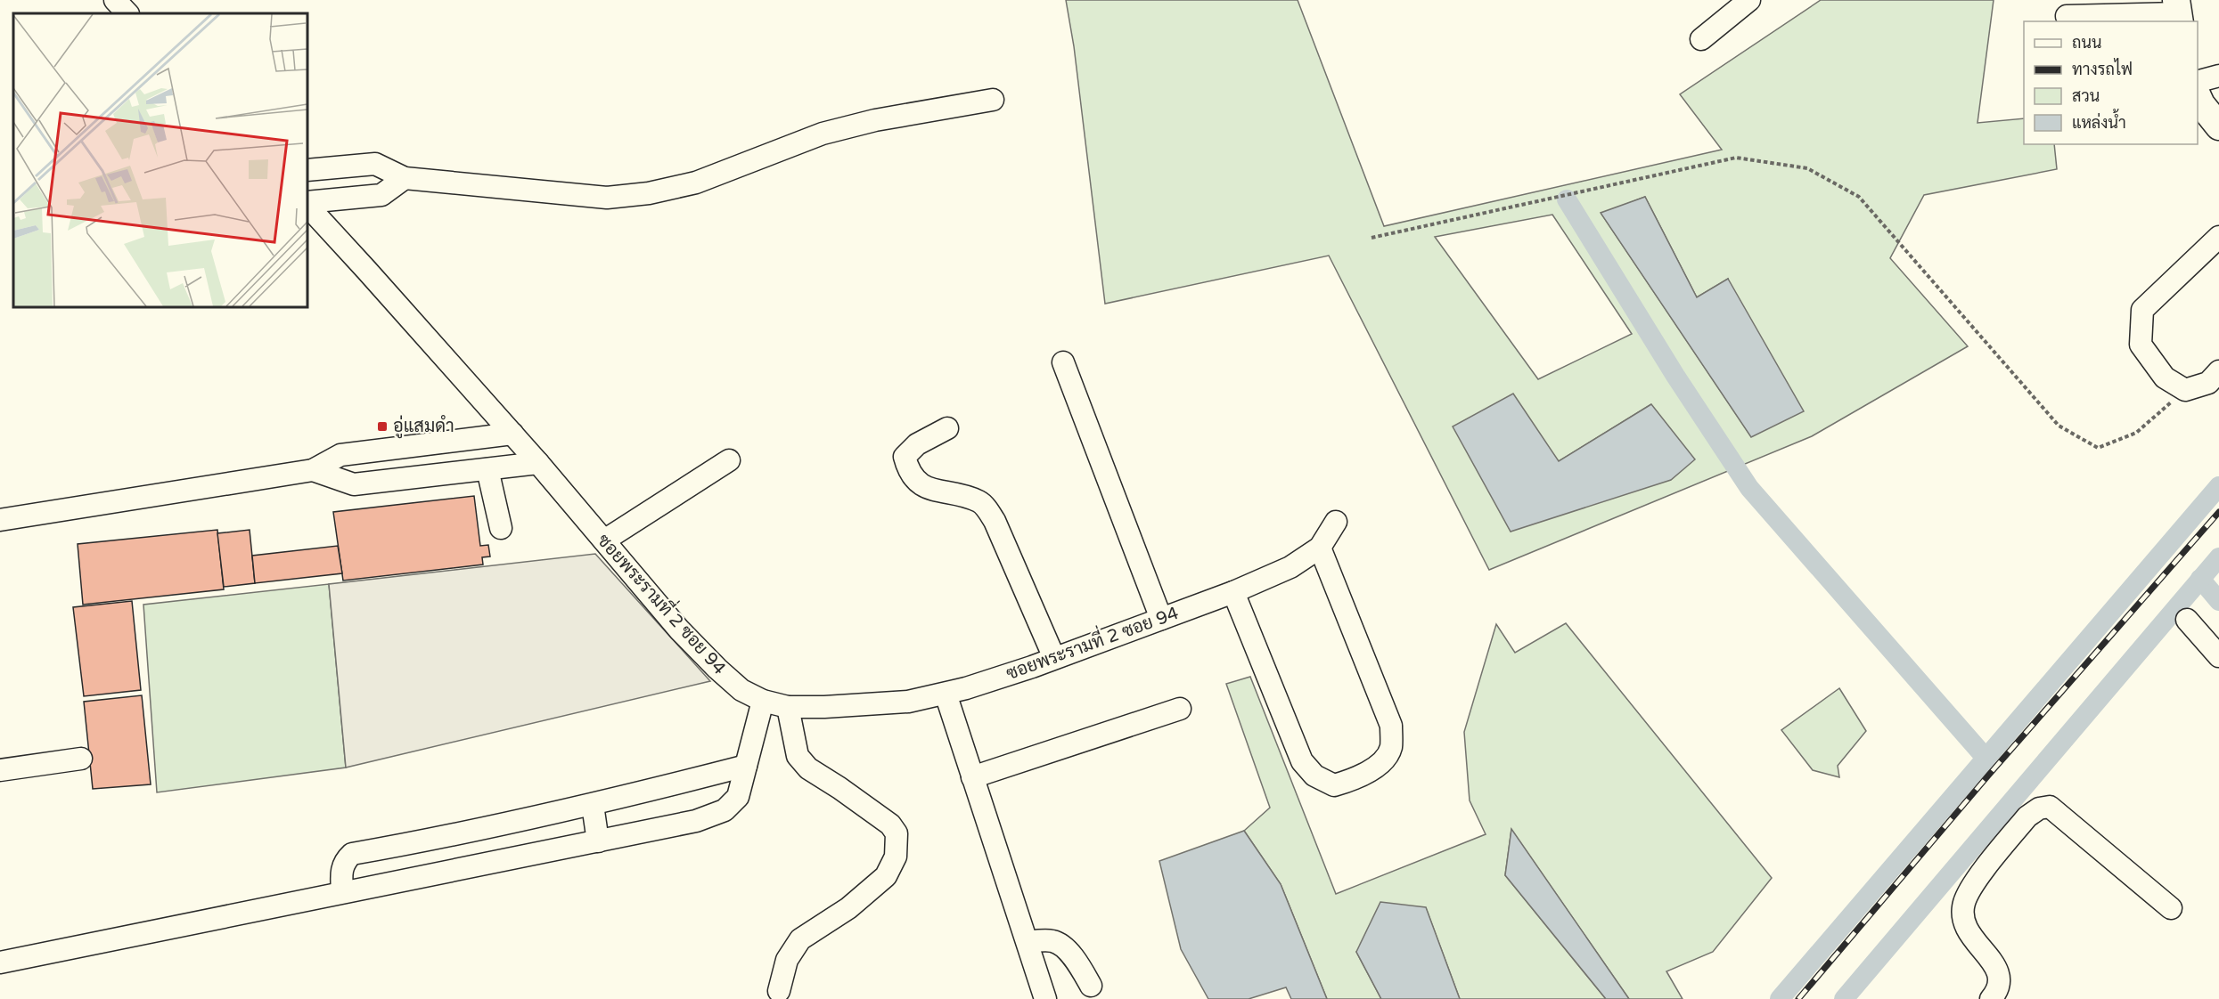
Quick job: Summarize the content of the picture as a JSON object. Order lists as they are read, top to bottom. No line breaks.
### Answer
{"streets":{"street":["ซอยพระรามที่ 2 ซอย 94"]},"places":{"transit":["อู่แสมดำ"]},"legend":["ถนน","ทางรถไฟ","สวน","แหล่งน้ำ"]}
